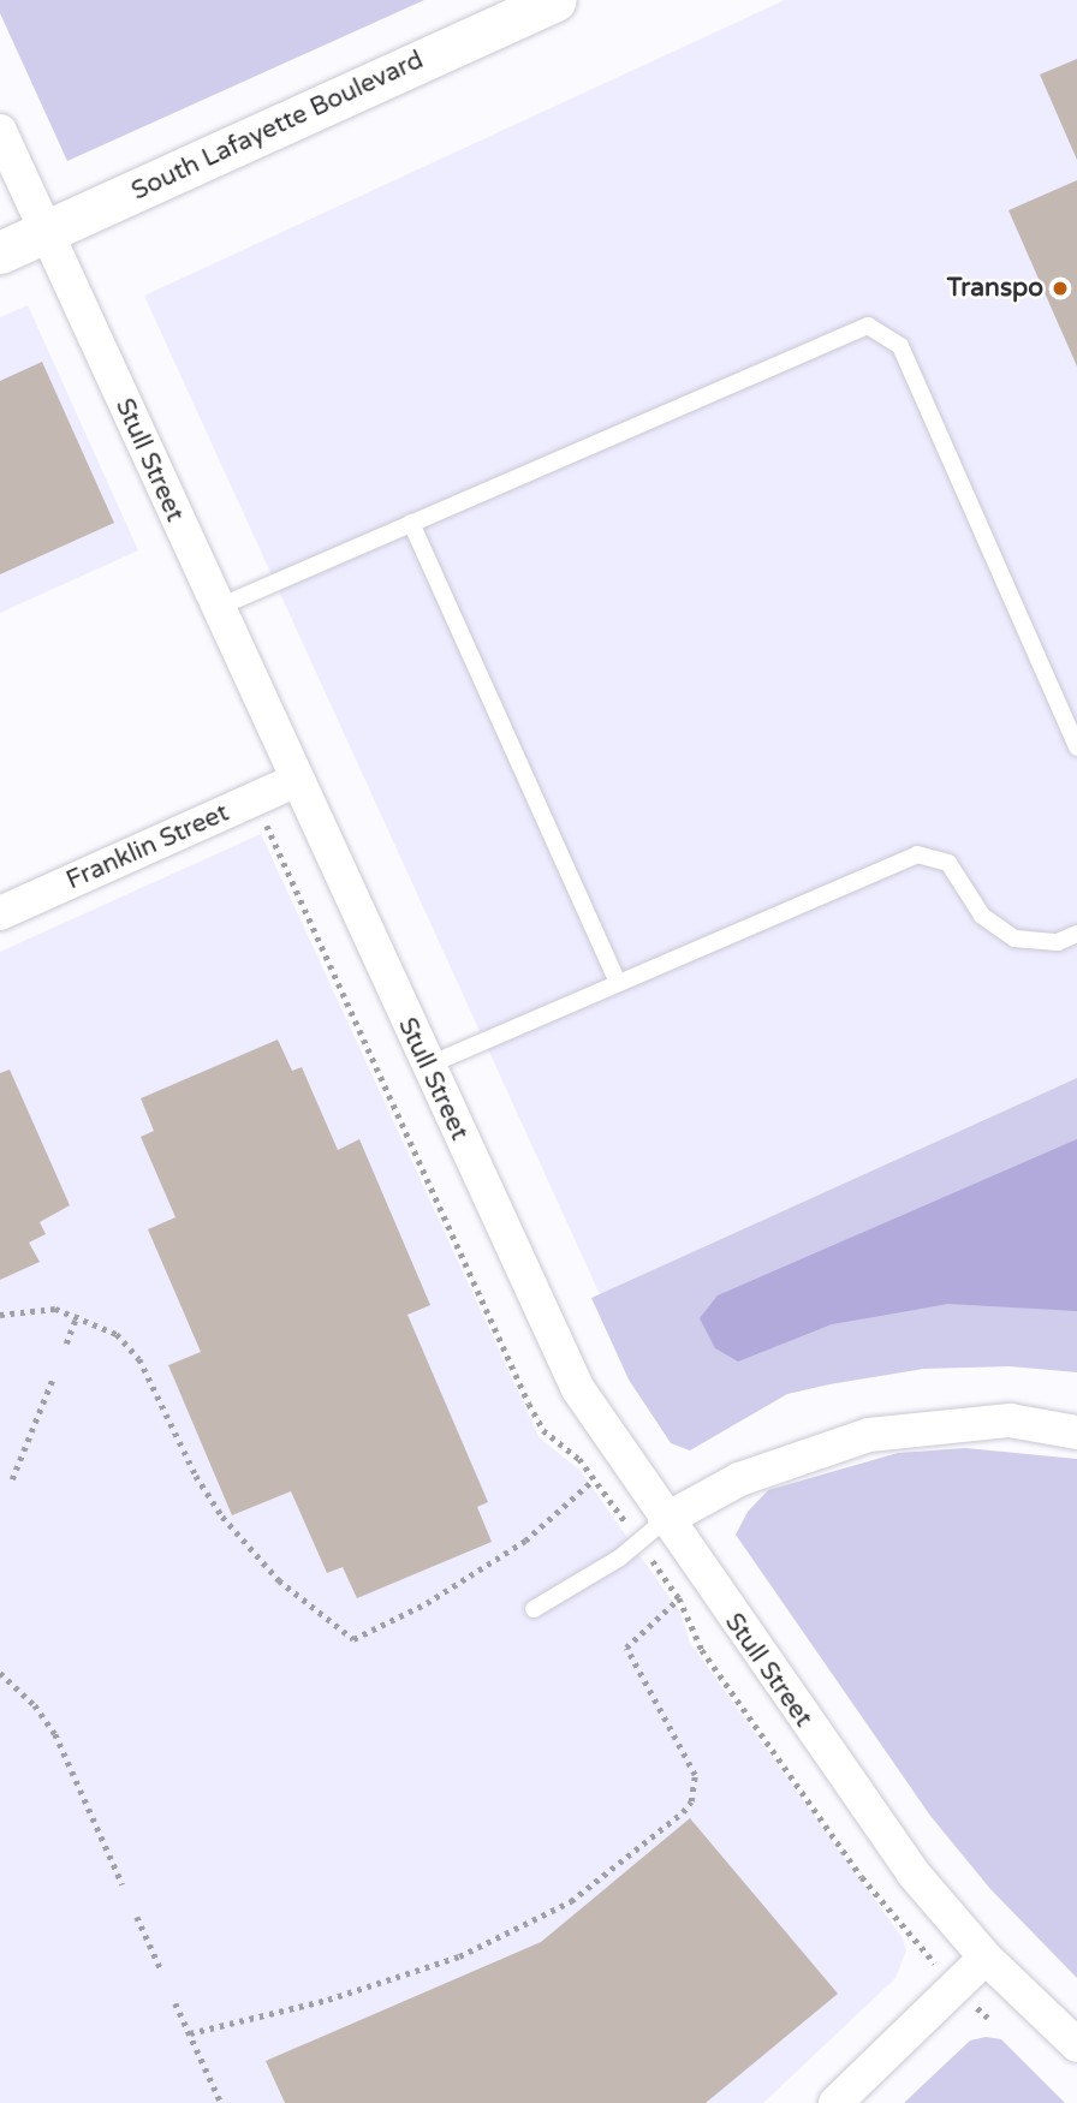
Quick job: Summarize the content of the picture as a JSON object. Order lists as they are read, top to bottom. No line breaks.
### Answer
{"streets":{"street":["South Lafayette Boulevard","Stull Street","Franklin Street"]},"crossings":[["South Lafayette Boulevard","Stull Street"],["Stull Street","Franklin Street"]],"places":["Transpo"]}
